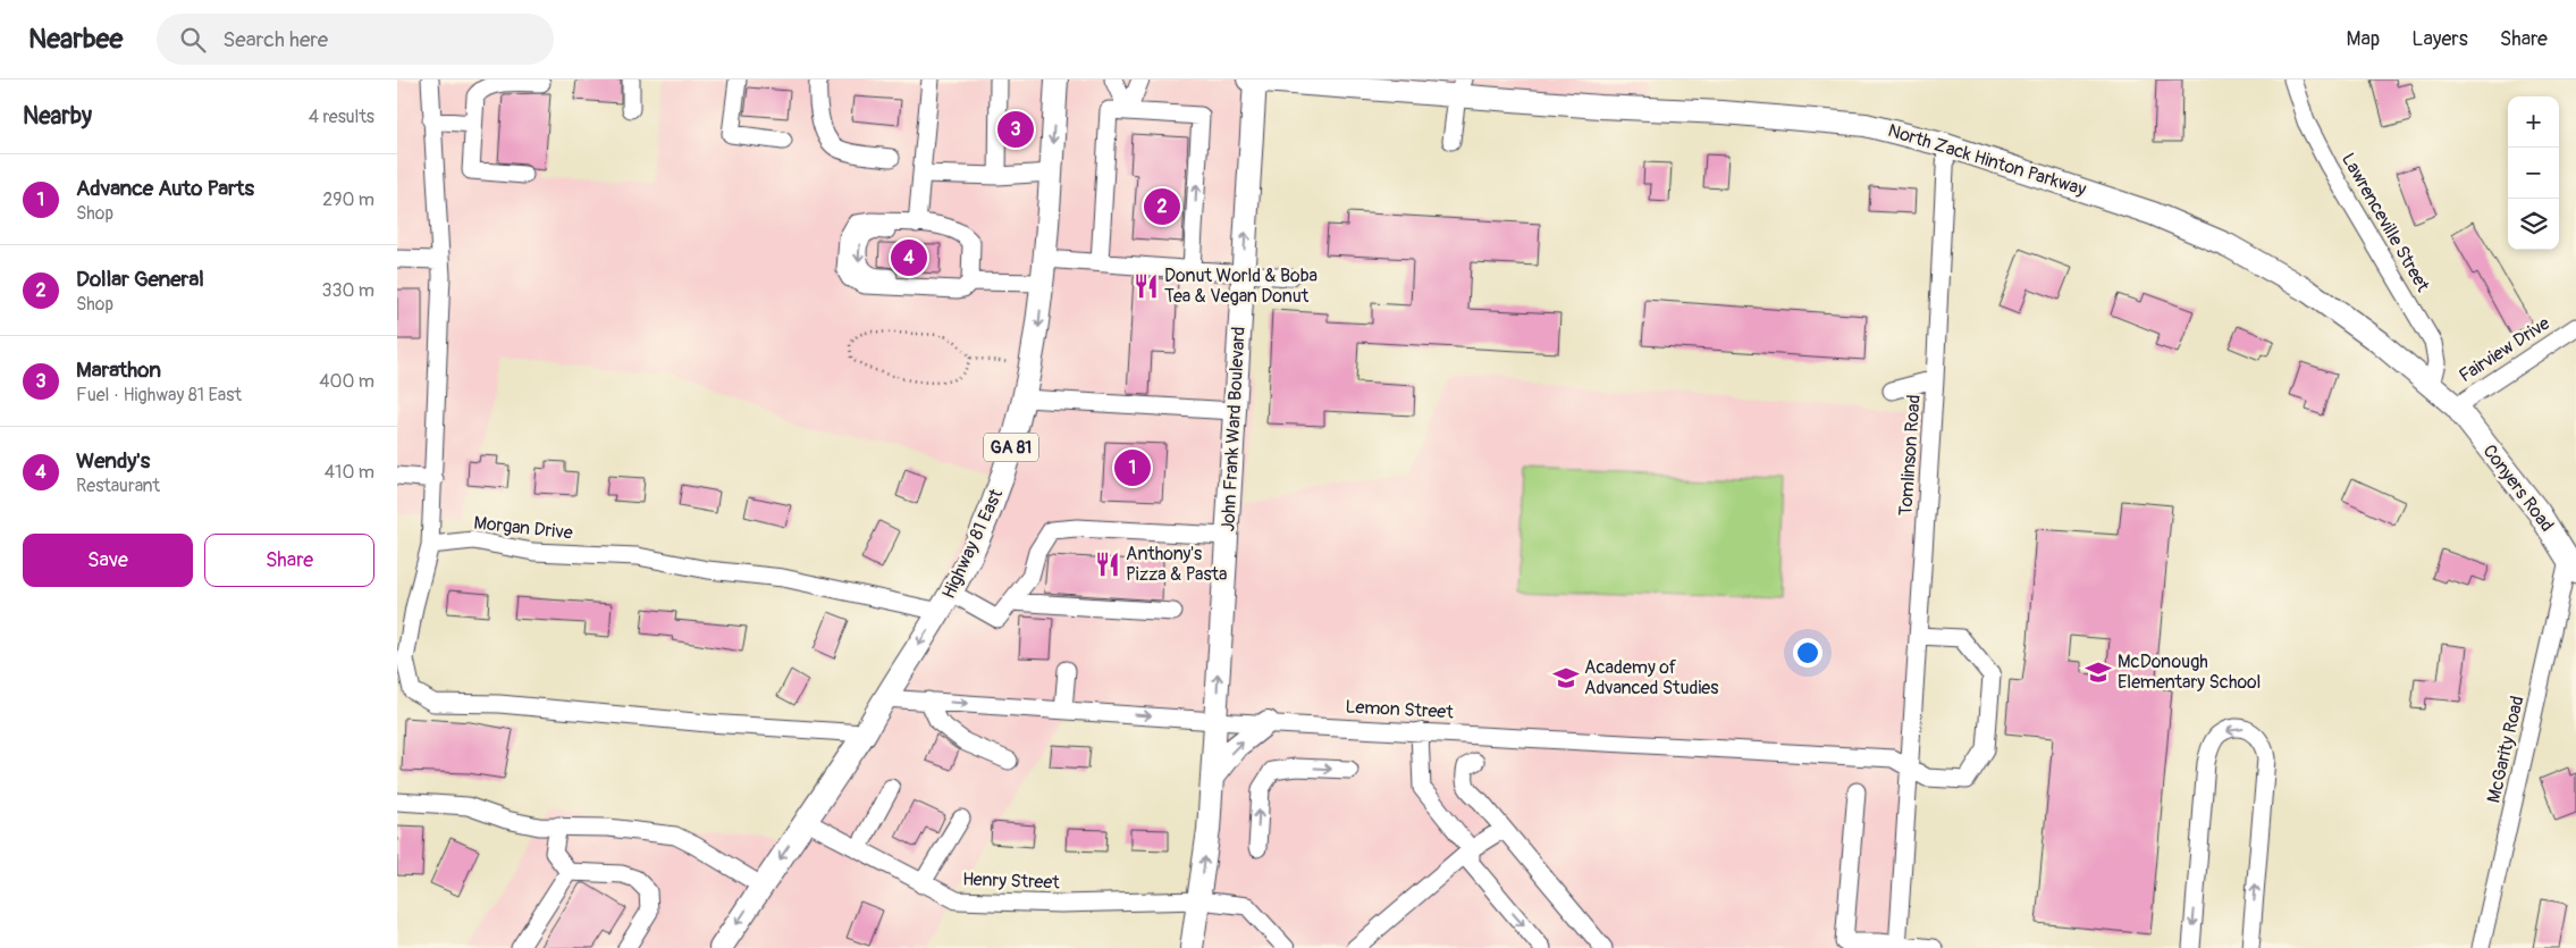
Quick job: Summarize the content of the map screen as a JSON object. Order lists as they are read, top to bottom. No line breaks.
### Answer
{"streets":{"main road":["North Zack Hinton Parkway","John Frank Ward Boulevard","GA 81","Conyers Road","Highway 81 East"],"street":["Lawrenceville Street","Fairview Drive","Tomlinson Road","Morgan Drive","Lemon Street","McGarity Road","Henry Street"]},"crossings":[["North Zack Hinton Parkway","Lawrenceville Street"],["North Zack Hinton Parkway","Fairview Drive"],["North Zack Hinton Parkway","John Frank Ward Boulevard"],["North Zack Hinton Parkway","Tomlinson Road"],["North Zack Hinton Parkway","Conyers Road"],["Fairview Drive","Conyers Road"],["John Frank Ward Boulevard","Lemon Street"],["John Frank Ward Boulevard","Henry Street"],["Tomlinson Road","Lemon Street"],["Conyers Road","McGarity Road"],["Morgan Drive","Highway 81 East"],["Highway 81 East","Lemon Street"],["Highway 81 East","Henry Street"]],"one_way":["John Frank Ward Boulevard","Highway 81 East"],"places":{"restaurant":["Donut World & Boba Tea & Vegan Donut","Anthony's Pizza & Pasta"],"school or university":["McDonough Elementary School","Academy of Advanced Studies"]},"page":{"header":"Nearbee","search":"Search here","nav":["Map","Layers","Share"],"heading":["Nearby","4 results"],"map_buttons":["+","−"],"pins":["3","2","4","1"],"list":[{"mark":"1","name":"Advance Auto Parts","note":"Shop","value":"290 m"},{"mark":"2","name":"Dollar General","note":"Shop","value":"330 m"},{"mark":"3","name":"Marathon","note":"Fuel · Highway 81 East","value":"400 m"},{"mark":"4","name":"Wendy's","note":"Restaurant","value":"410 m"}],"buttons":["Save","Share"]}}
